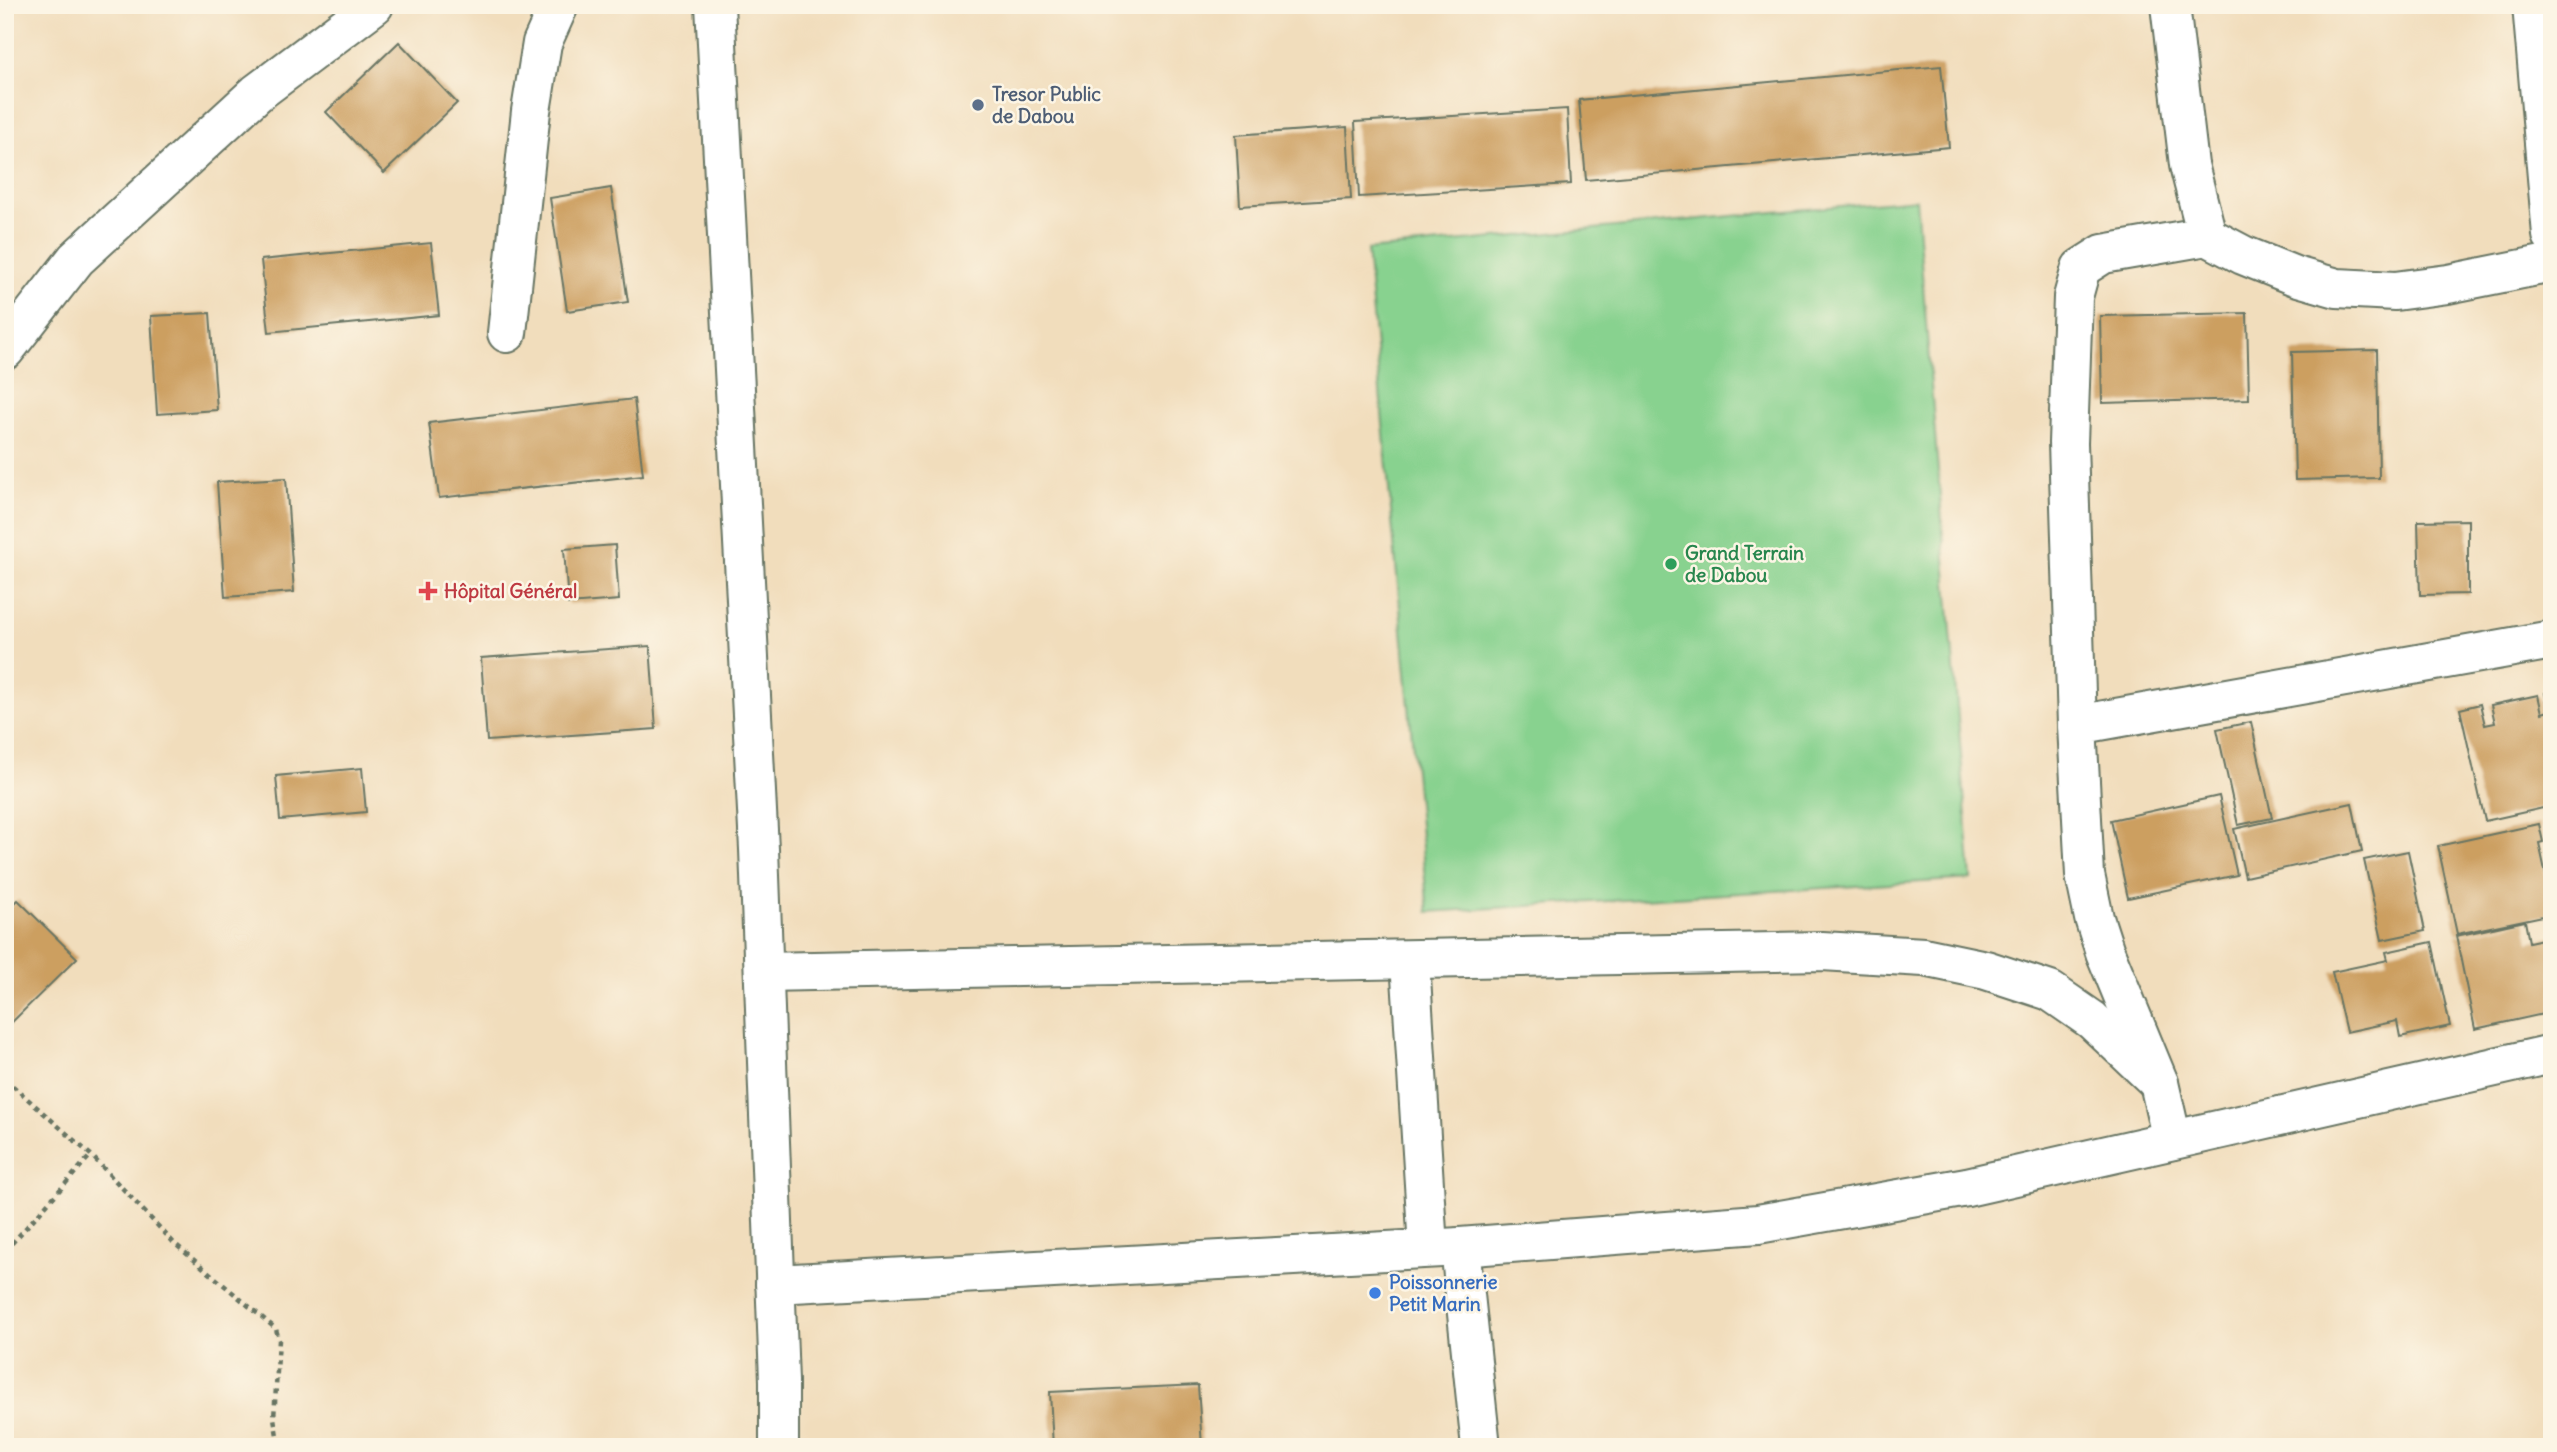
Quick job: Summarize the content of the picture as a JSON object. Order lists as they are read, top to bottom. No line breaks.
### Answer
{"places":{"other":["Tresor Public de Dabou","Grand Terrain de Dabou","Poissonnerie Petit Marin"],"health":["Hôpital Général"]}}
